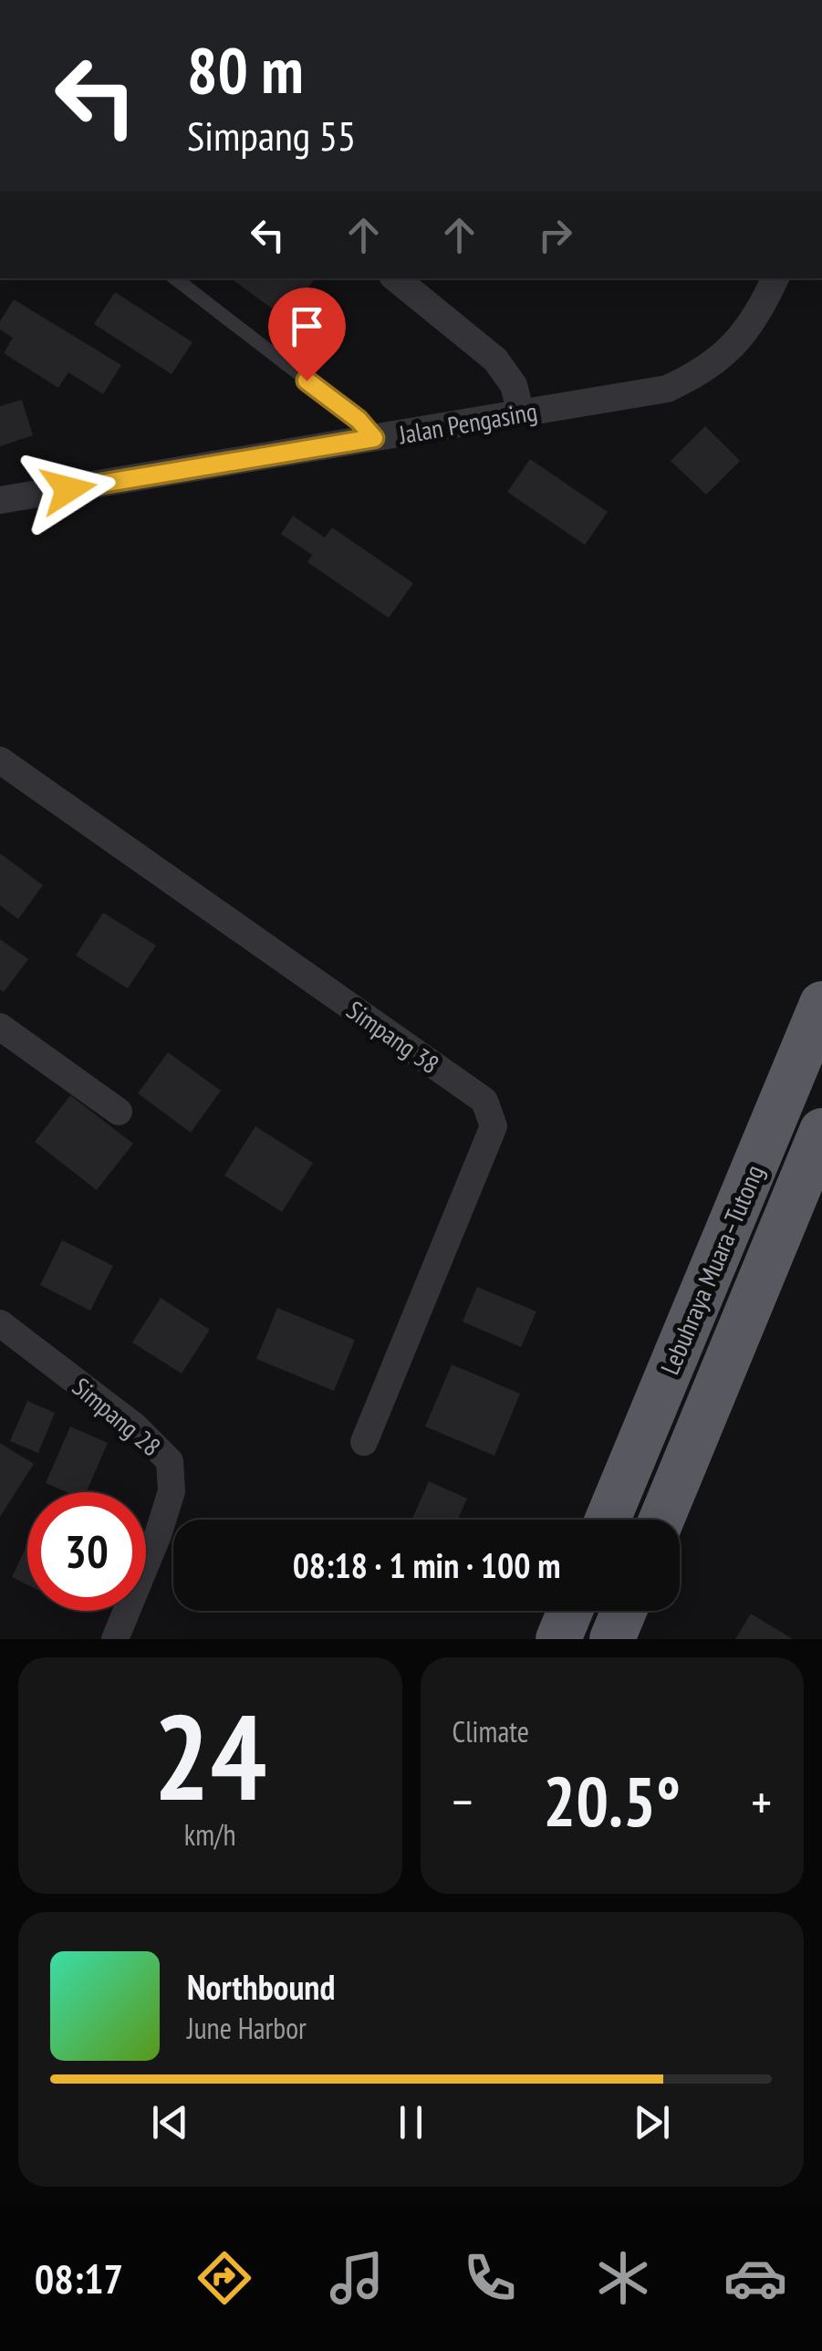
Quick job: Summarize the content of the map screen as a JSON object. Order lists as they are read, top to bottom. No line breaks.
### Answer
{"streets":{"highway":["Lebuhraya Muara–Tutong"],"street":["Jalan Pengasing","Simpang 38","Simpang 28"]},"page":{"turn":["80 m","Simpang 55"],"limit":"30","trip":"08:18 · 1 min · 100 m","tile":[["24","km/h"],"Climate"],"heat":["−","20.5°","+"],"song":["Northbound","June Harbor"],"tabs":"08:17"}}
